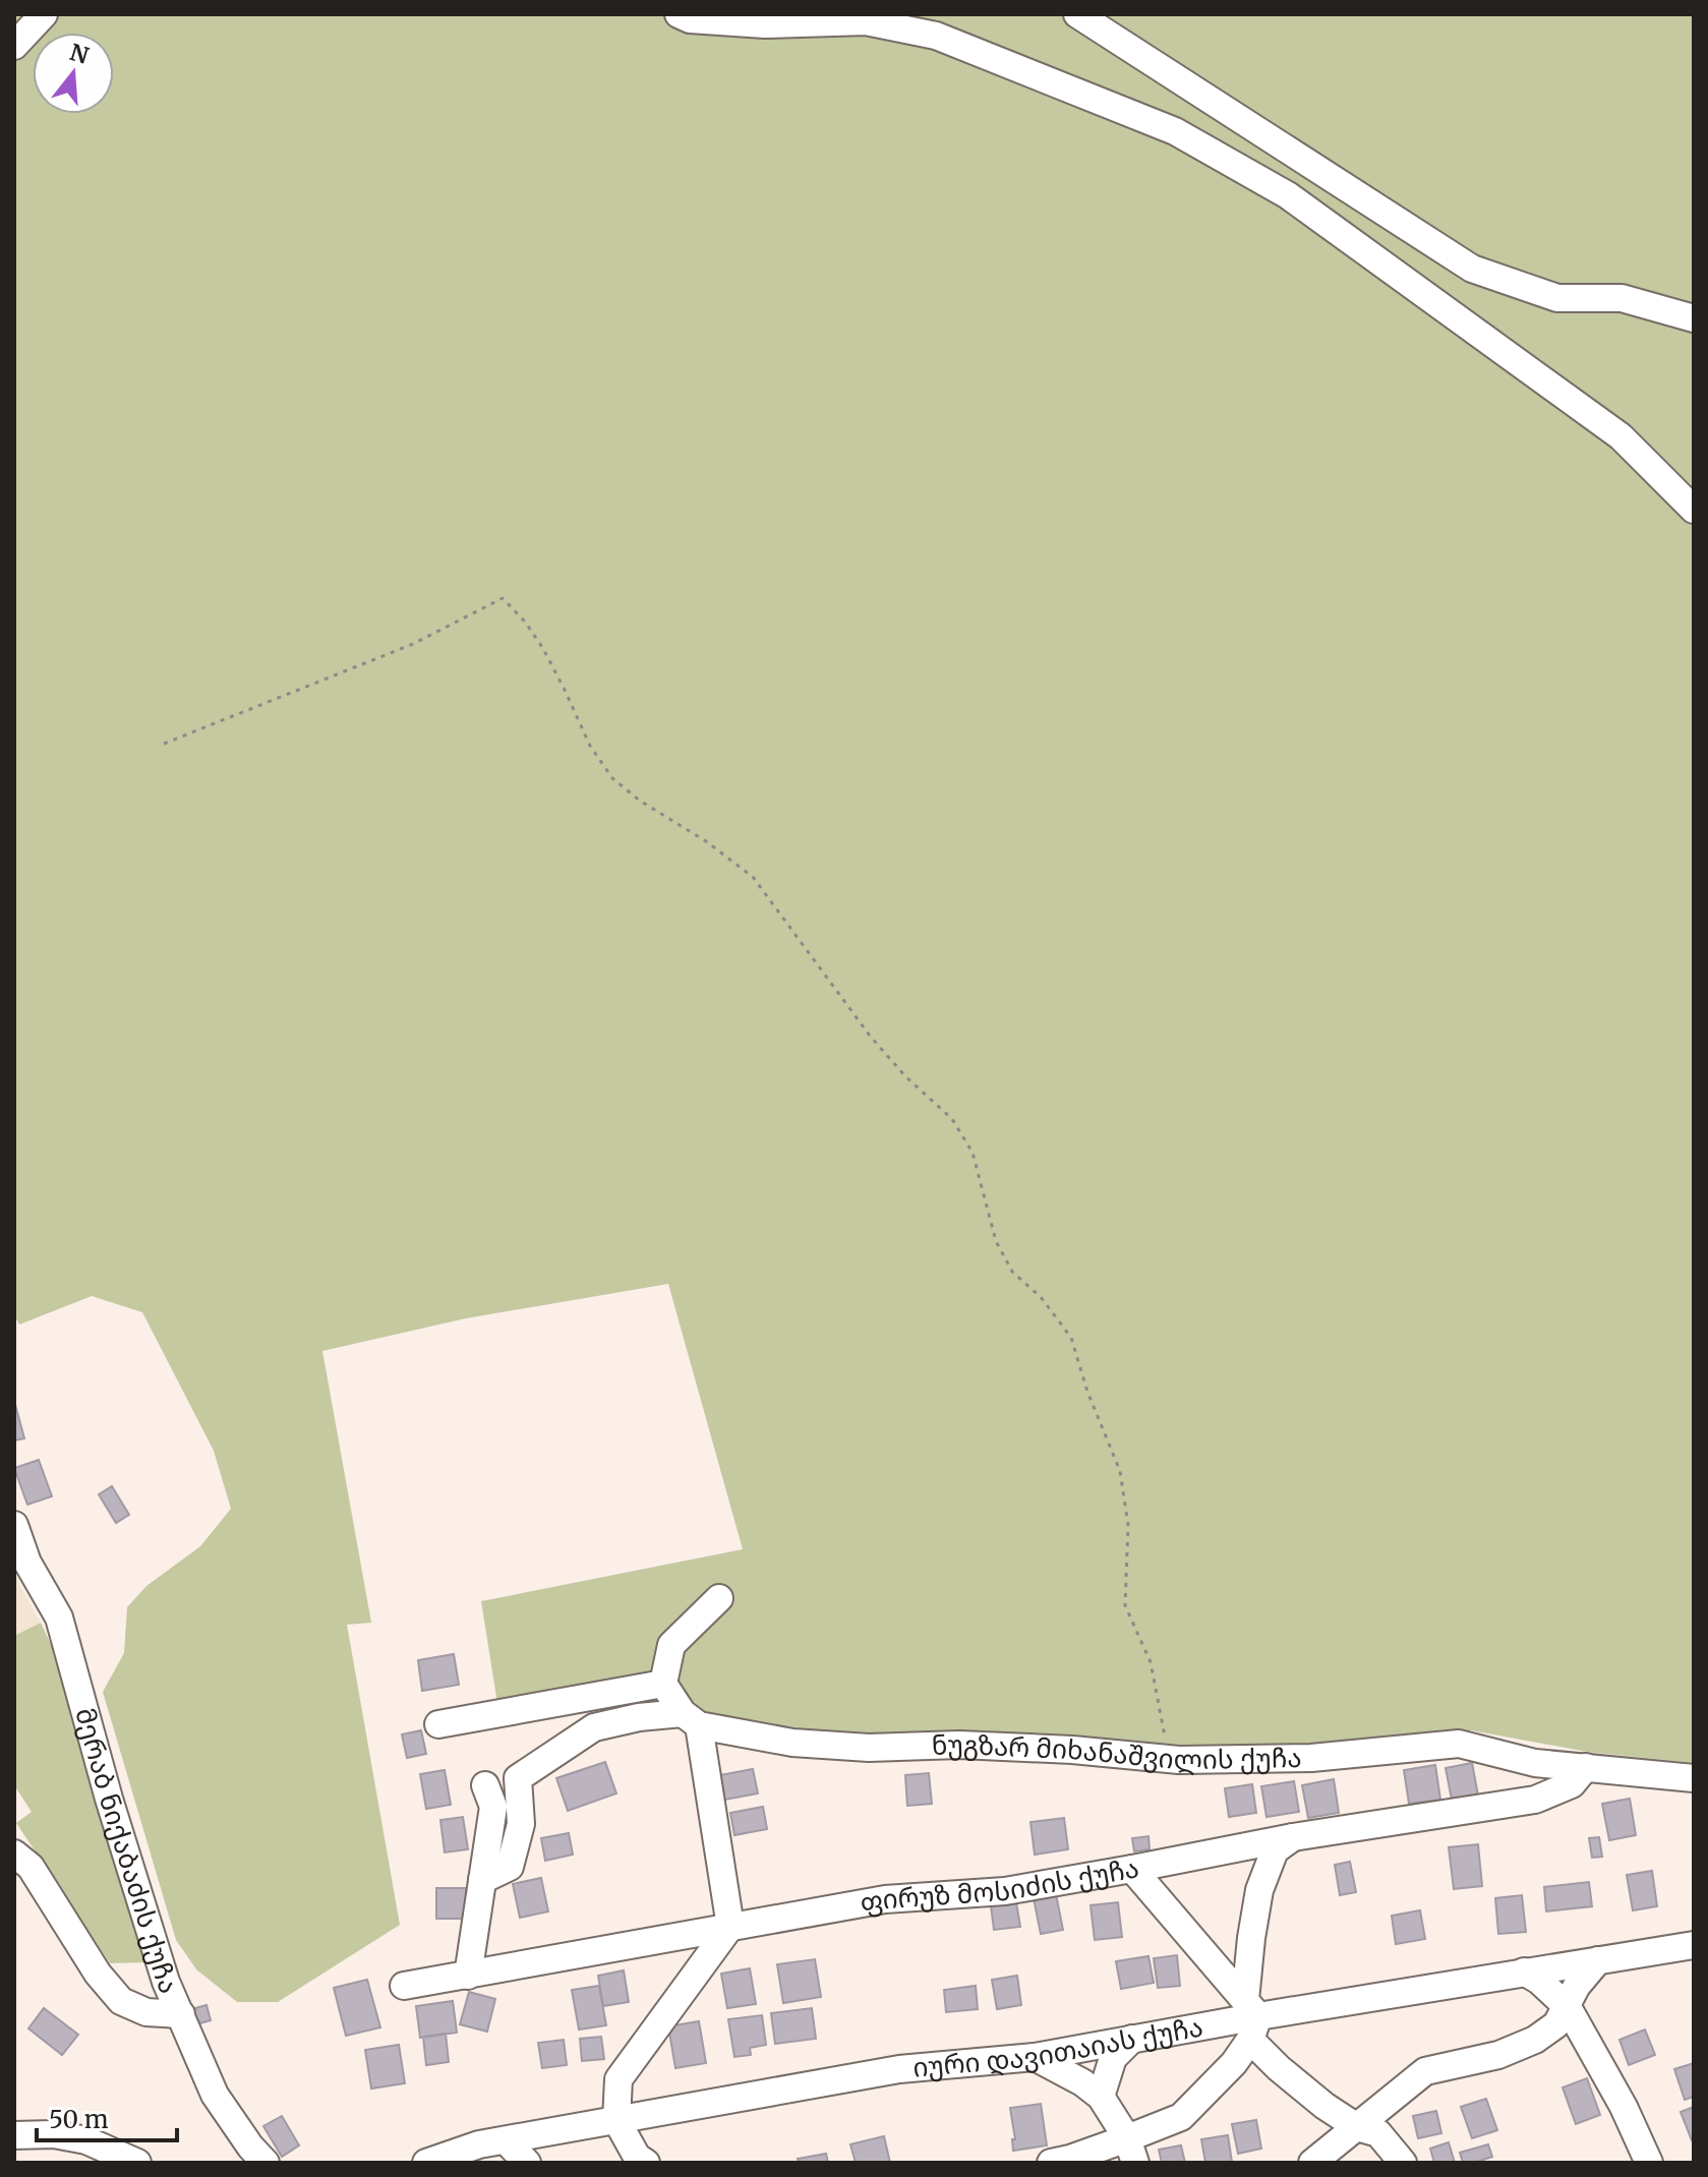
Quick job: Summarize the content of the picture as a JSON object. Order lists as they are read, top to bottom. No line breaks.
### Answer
{"streets":{"street":["ნუგზარ მიხანაშვილის ქუჩა","მერაბ ნიქაბაძის ქუჩა","ფირუზ მოსიძის ქუჩა","იური დავითაიას ქუჩა"]},"crossings":[["ნუგზარ მიხანაშვილის ქუჩა","ფირუზ მოსიძის ქუჩა"]],"scale_bar":"50 m","north":"top"}
